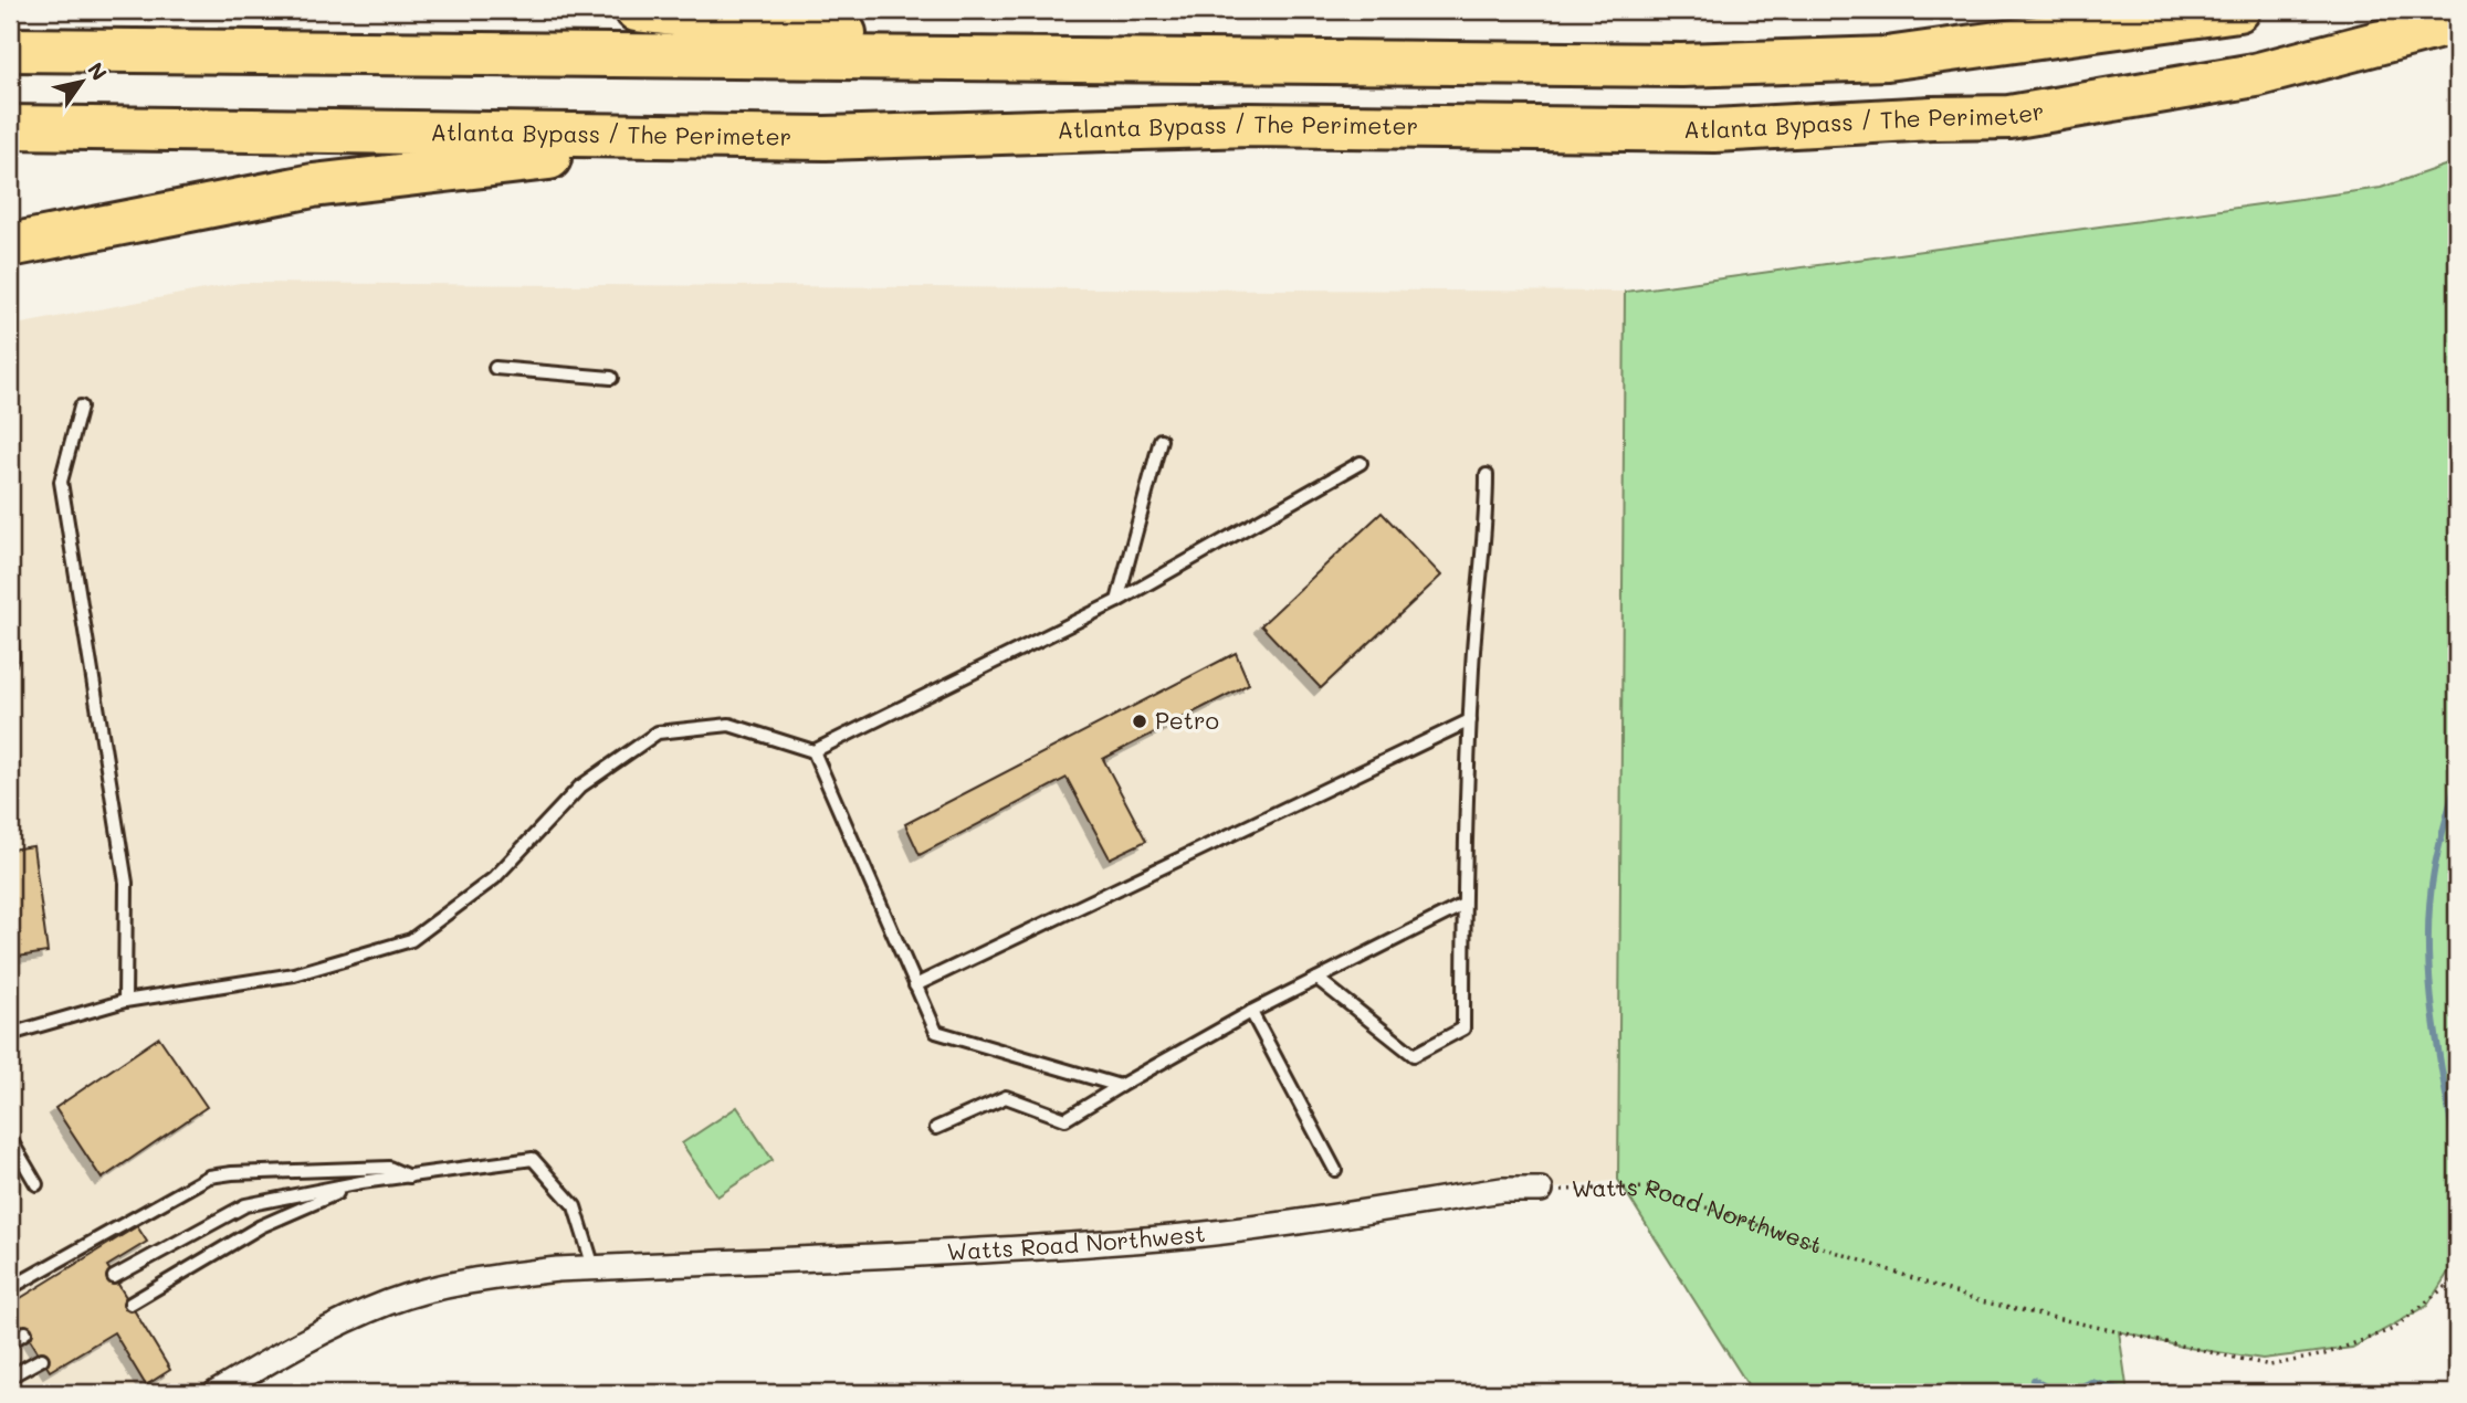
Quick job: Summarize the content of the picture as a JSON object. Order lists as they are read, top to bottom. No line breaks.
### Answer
{"streets":{"highway":["Atlanta Bypass / The Perimeter"],"street":["Watts Road Northwest"]},"places":["Petro"],"north":"top right"}
